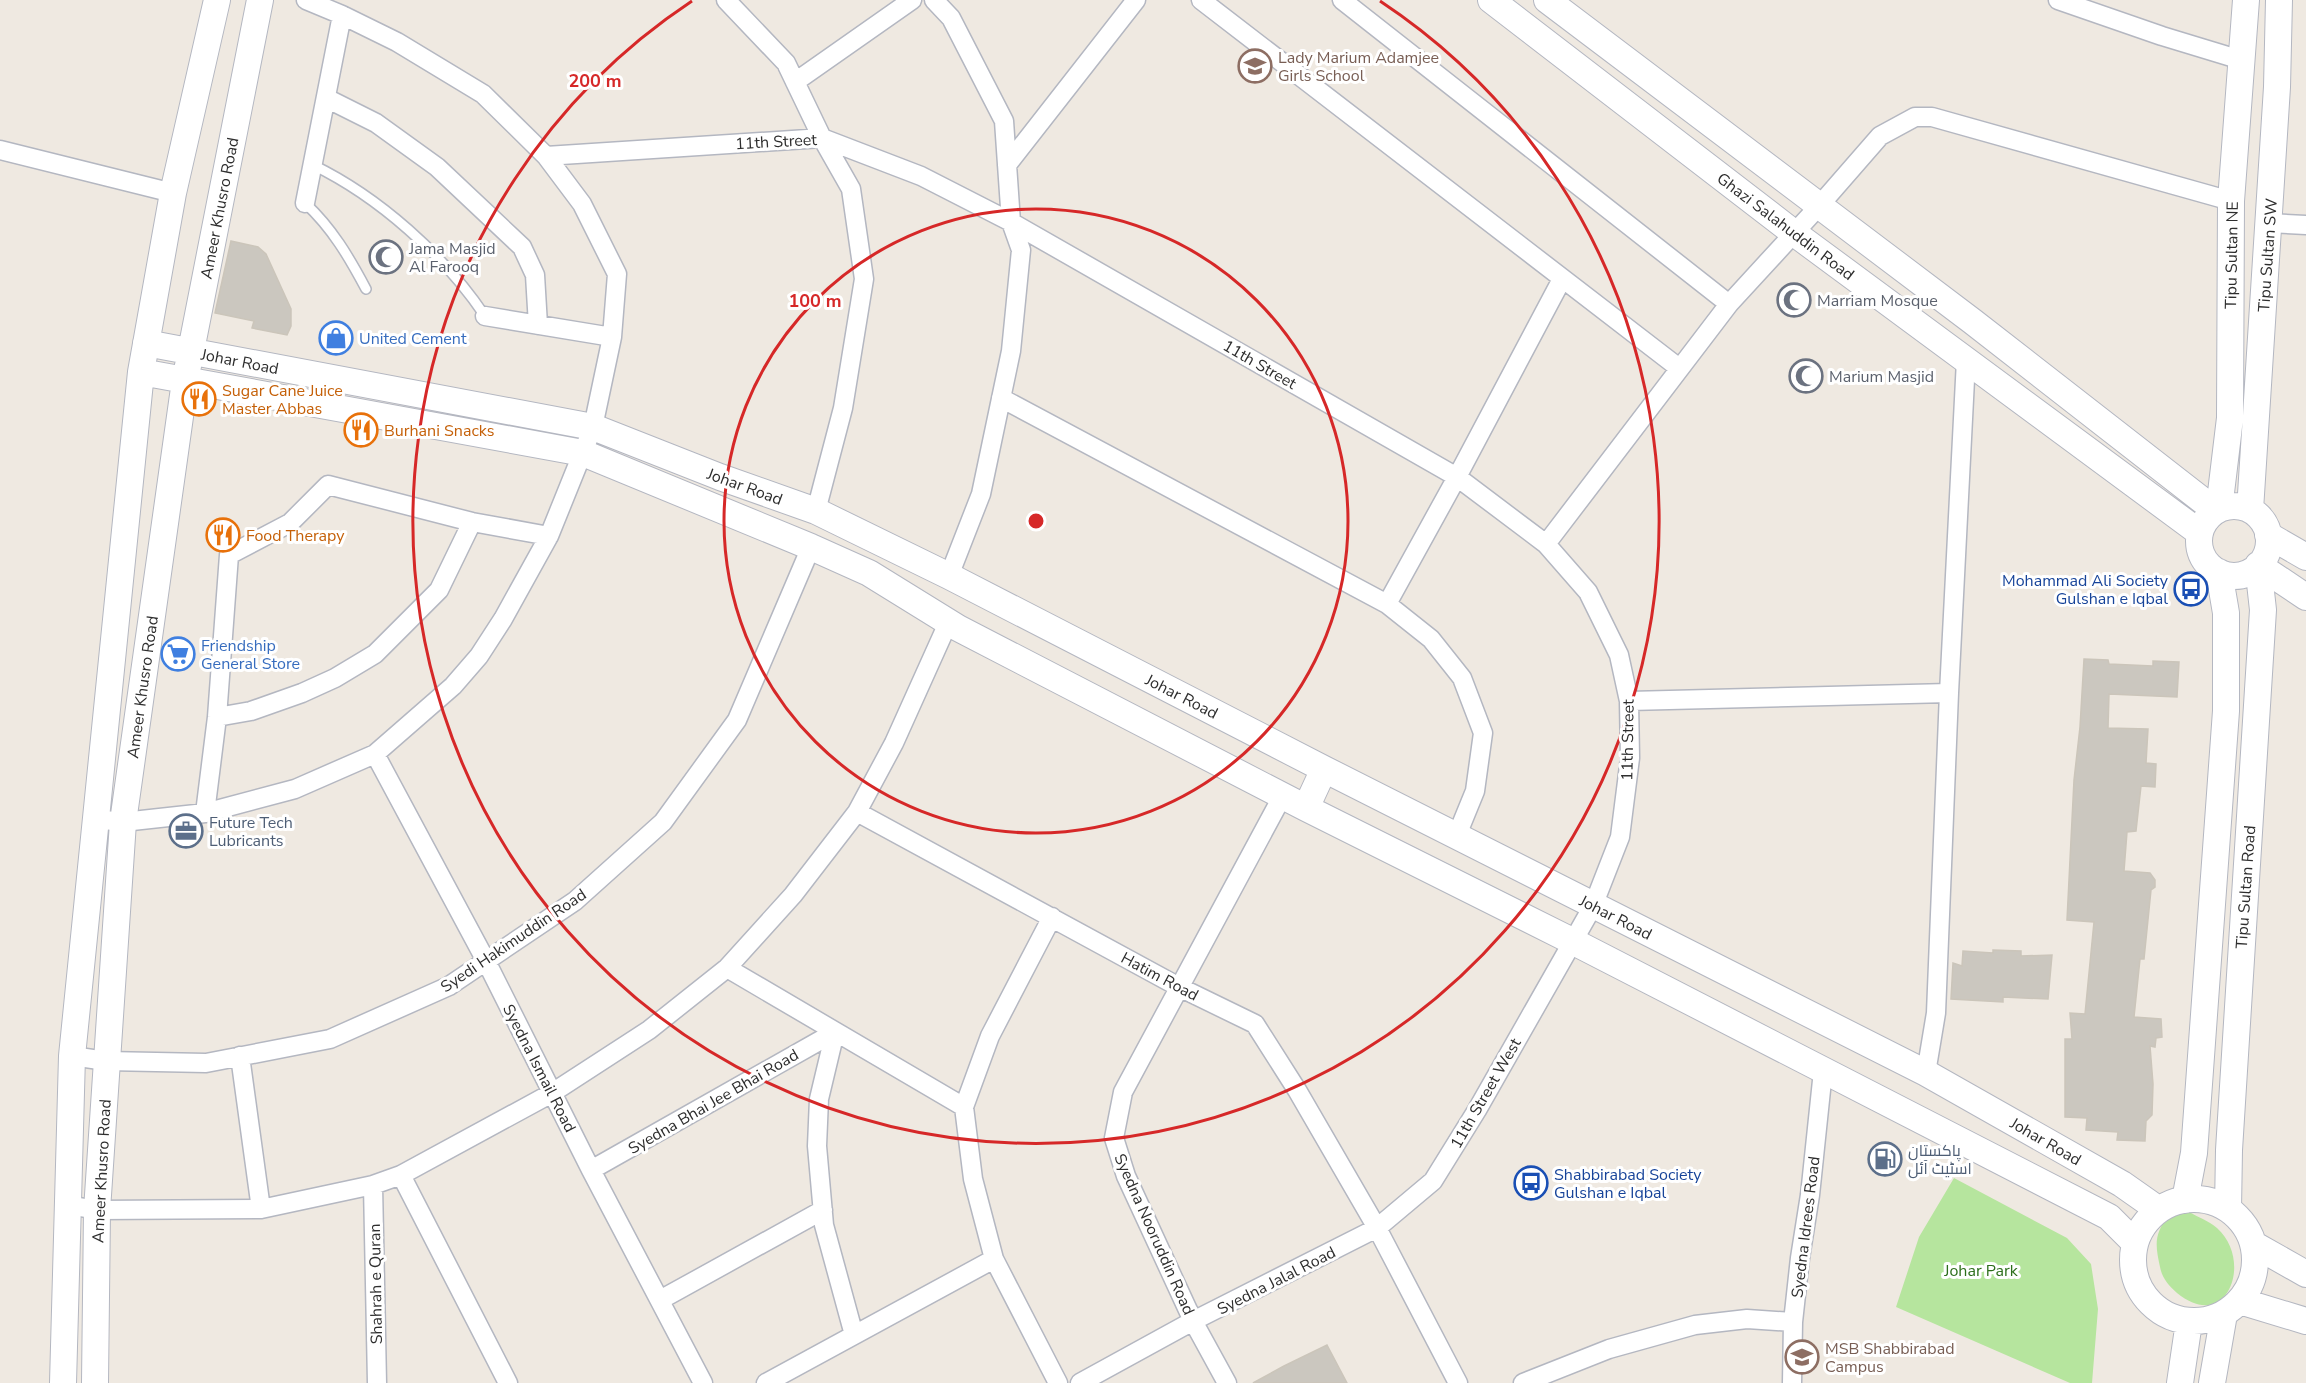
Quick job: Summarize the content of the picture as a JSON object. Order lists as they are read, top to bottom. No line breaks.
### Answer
{"streets":{"street":["11th Street","Ameer Khusro Road","Ghazi Salahuddin Road","Tipu Sultan NE","Tipu Sultan SW","Johar Road","Tipu Sultan Road","Syedi Hakimuddin Road","Hatim Road","Syedna Ismail Road","11th Street West","Syedna Bhai Jee Bhai Road","Syedna Idrees Road","Syedna Nooruddin Road","Syedna Jalal Road","Shahrah e Quran"]},"crossings":[["11th Street","Johar Road"],["11th Street","11th Street West"],["Ameer Khusro Road","Johar Road"],["Ameer Khusro Road","Syedi Hakimuddin Road"],["Ghazi Salahuddin Road","Tipu Sultan NE"],["Ghazi Salahuddin Road","Tipu Sultan SW"],["Ghazi Salahuddin Road","Tipu Sultan Road"],["Tipu Sultan NE","Tipu Sultan SW"],["Tipu Sultan NE","Tipu Sultan Road"],["Tipu Sultan SW","Tipu Sultan Road"],["Johar Road","Tipu Sultan Road"],["Johar Road","Syedi Hakimuddin Road"],["Johar Road","11th Street West"],["Johar Road","Syedna Idrees Road"],["Johar Road","Syedna Nooruddin Road"],["Syedi Hakimuddin Road","Syedna Ismail Road"],["Hatim Road","11th Street West"],["Hatim Road","Syedna Nooruddin Road"],["Hatim Road","Syedna Jalal Road"],["Syedna Ismail Road","Syedna Bhai Jee Bhai Road"],["11th Street West","Syedna Jalal Road"],["Syedna Nooruddin Road","Syedna Jalal Road"]],"parks":["Johar Park"],"places":{"school or university":["Lady Marium Adamjee Girls School","MSB Shabbirabad Campus"],"mosque":["Jama Masjid Al Farooq","Marriam Mosque","Marium Masjid"],"shop":["United Cement"],"restaurant":["Sugar Cane Juice Master Abbas","Burhani Snacks","Food Therapy"],"bus stop":["Mohammad Ali Society Gulshan e Iqbal","Shabbirabad Society Gulshan e Iqbal"],"supermarket":["Friendship General Store"],"office":["Future Tech Lubricants"],"fuel station":["پاکستان اسٹیٹ آئل"]},"rings":["200 m","100 m"]}
